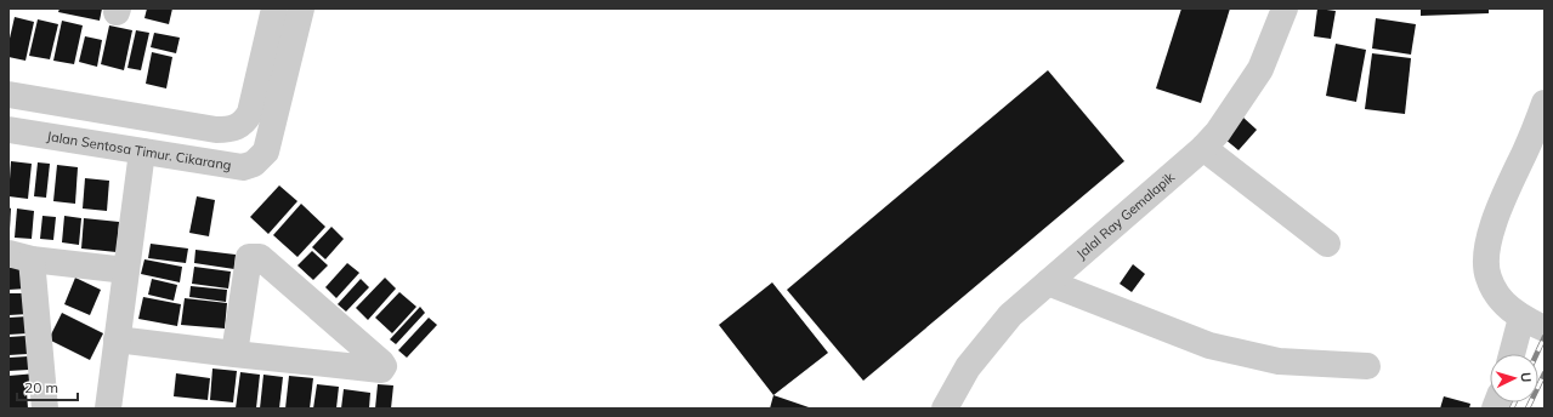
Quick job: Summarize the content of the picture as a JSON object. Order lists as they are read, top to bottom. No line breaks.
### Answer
{"streets":{"street":["Jalan Sentosa Timur. Cikarang","Jalal Ray Gemalapik"]},"scale_bar":"20 m","north":"right"}
